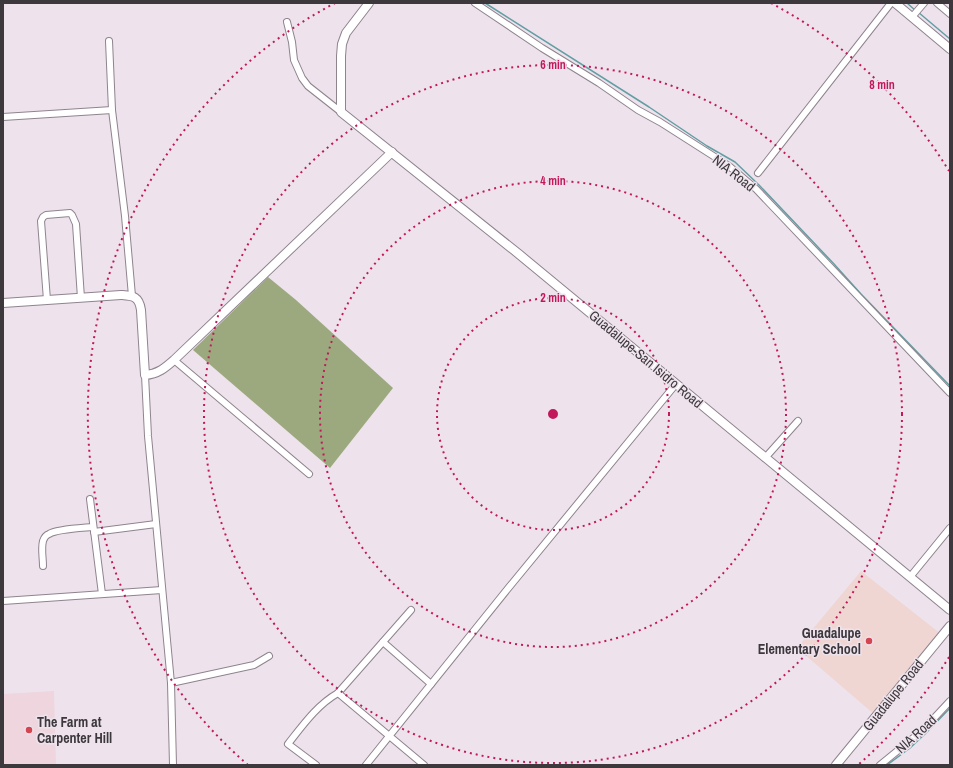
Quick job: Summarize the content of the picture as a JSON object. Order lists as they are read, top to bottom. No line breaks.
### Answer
{"streets":{"street":["NIA Road","Guadalupe-San Isidro Road","Guadalupe Road"]},"places":["Guadalupe Elementary School","The Farm at Carpenter Hill"],"rings":["6 min","8 min","4 min","2 min"]}
